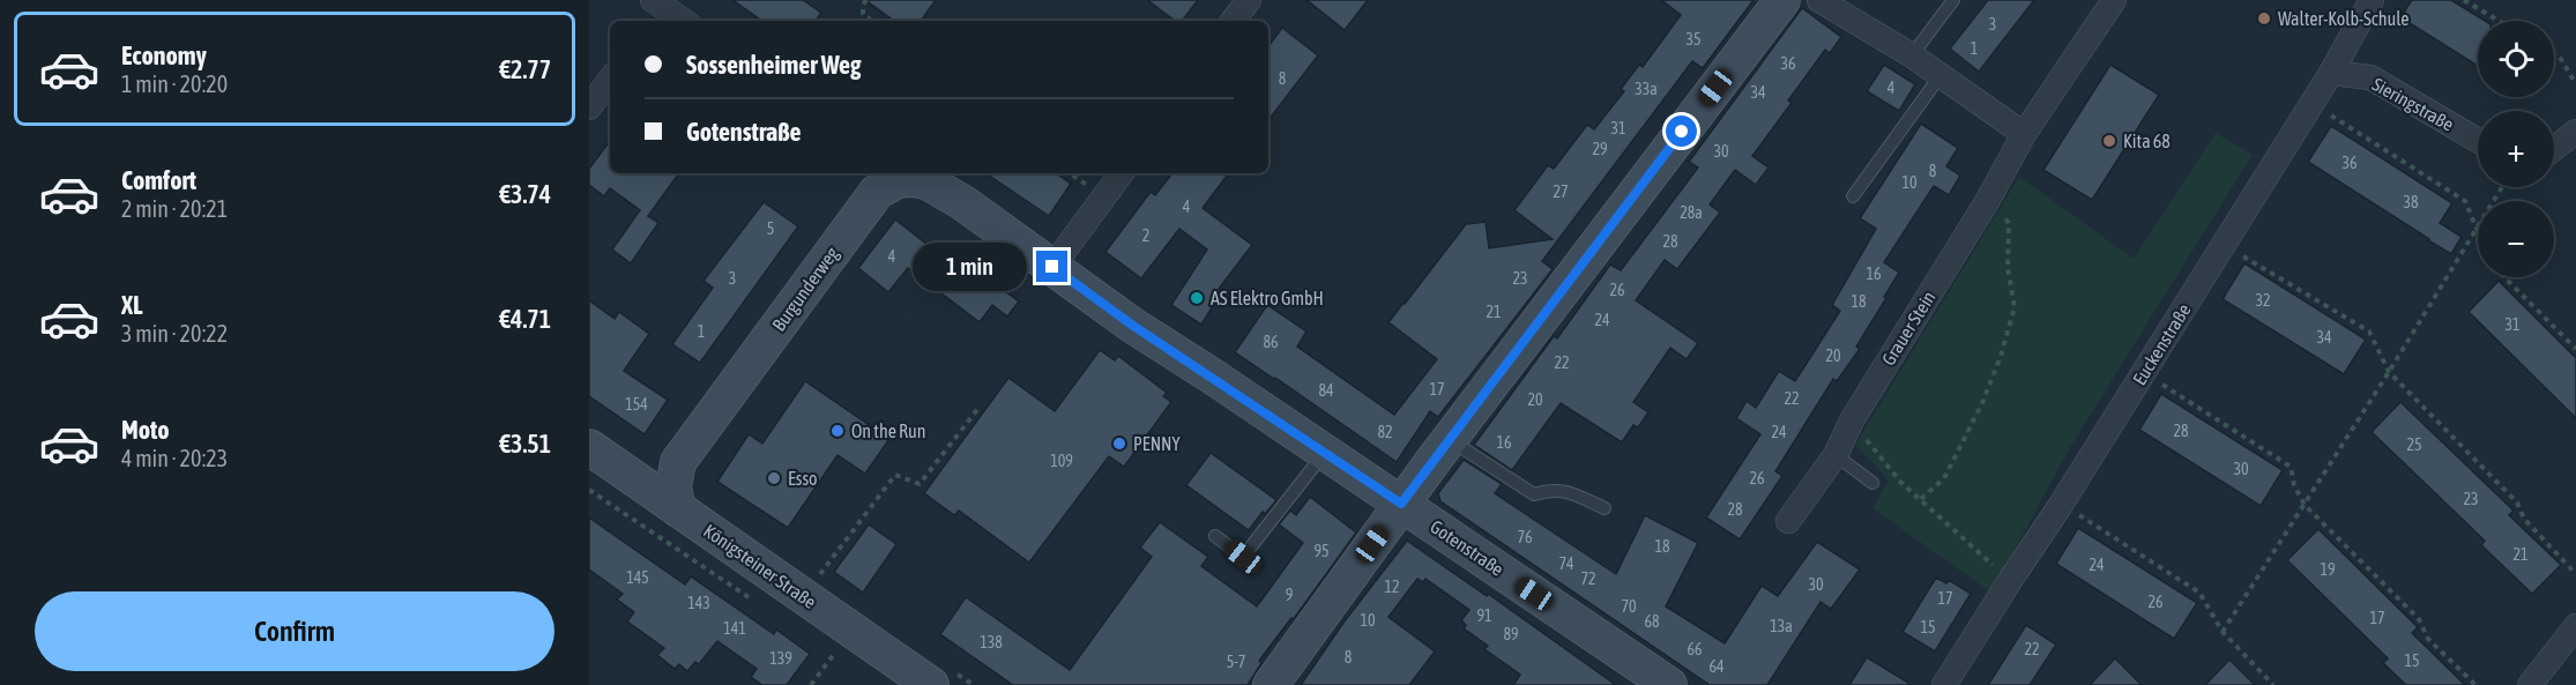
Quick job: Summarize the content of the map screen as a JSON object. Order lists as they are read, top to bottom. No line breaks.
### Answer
{"streets":{"main road":["Burgunderweg","Gotenstraße","Königsteiner Straße"],"street":["Sieringstraße","Grauer Stein","Euckenstraße"]},"crossings":[["Sieringstraße","Euckenstraße"],["Burgunderweg","Gotenstraße"]],"places":["Walter-Kolb-Schule","Kita 68","AS Elektro GmbH","On the Run","PENNY","Esso"],"house_numbers":["3","35","1","36","8","4","33a","34","31","29","30","36","8","10","27","38","4","28a","5","2","28","4","16","3","23","26","32","18","21","24","31","1","34","86","20","22","17","84","22","20","154","28","82","24","16","25","109","30","26","23","28","76","18","95","21","74","24","19","145","72","30","12","9","17","26","143","70","91","17","10","68","13a","15","141","89","138","66","22","8","139","15","5-7","64"],"page":{"list":[{"name":"Economy","note":"1 min · 20:20","value":"€2.77"},{"name":"Comfort","note":"2 min · 20:21","value":"€3.74"},{"name":"XL","note":"3 min · 20:22","value":"€4.71"},{"name":"Moto","note":"4 min · 20:23","value":"€3.51"}],"map_buttons":["+","−"],"banner":["Sossenheimer Weg","Gotenstraße"],"bubble":"1 min","buttons":"Confirm"}}
